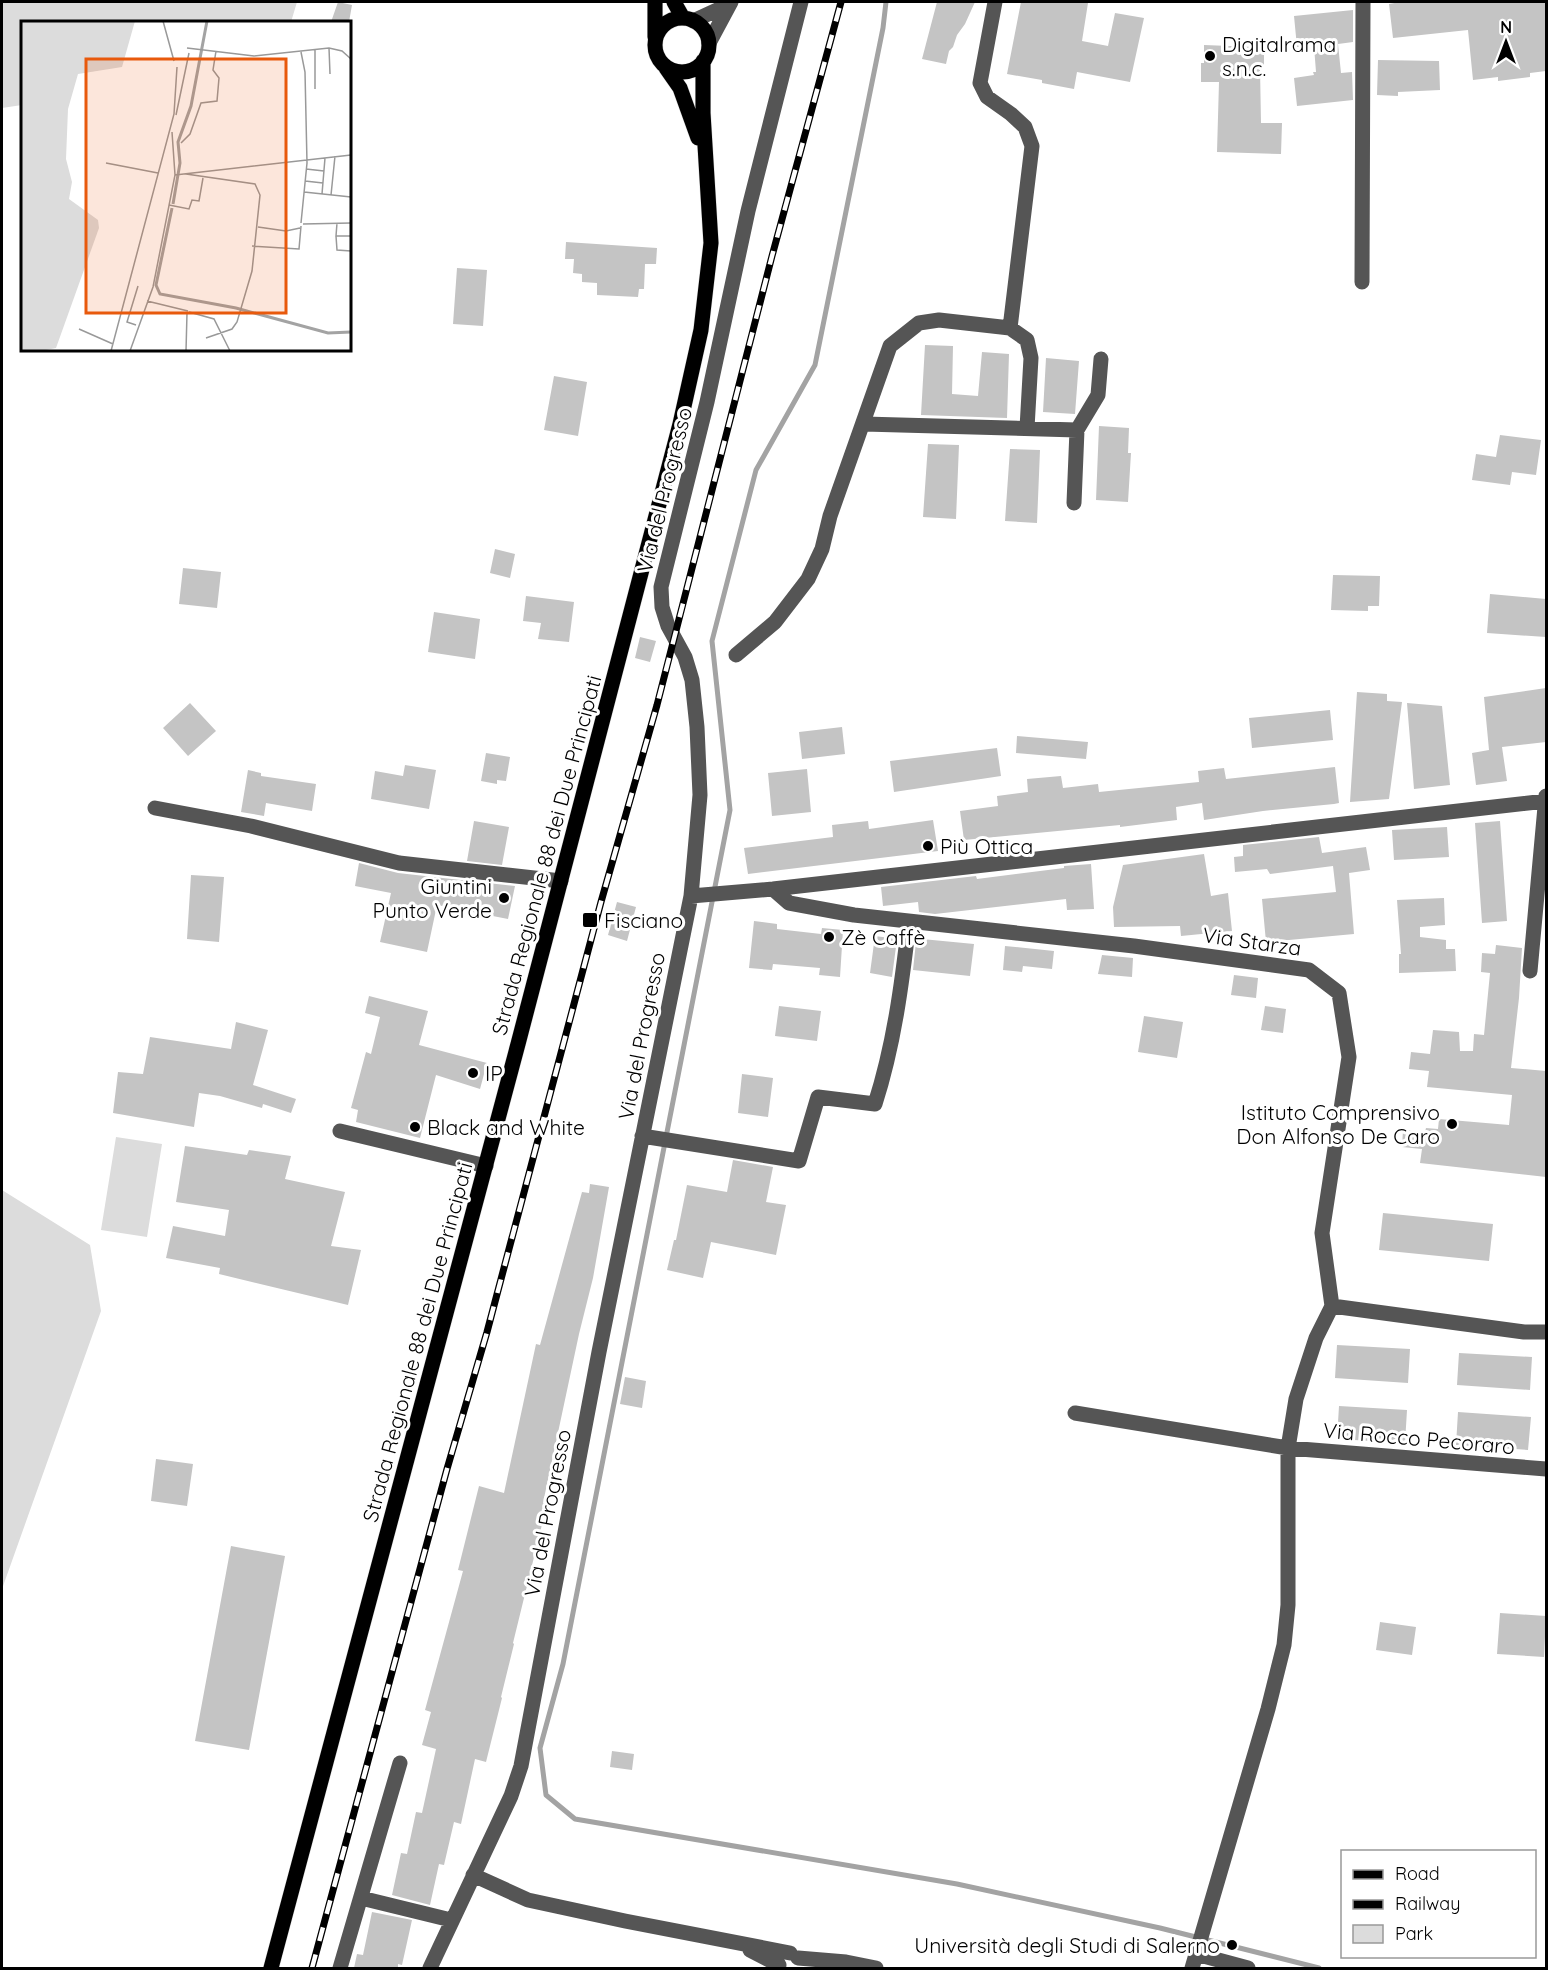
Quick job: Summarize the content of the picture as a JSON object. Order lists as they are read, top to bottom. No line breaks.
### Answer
{"streets":{"main road":["Strada Regionale 88 dei Due Principati"],"street":["Via del Progresso","Via Starza","Via Rocco Pecoraro"]},"places":{"other":["Digitalrama s.n.c.","Più Ottica","Giuntini Punto Verde","Zè Caffè","IP","Istituto Comprensivo Don Alfonso De Caro","Black and White","Università degli Studi di Salerno"],"transit":["Fisciano"]},"legend":["Road","Railway","Park"],"north":"top"}
